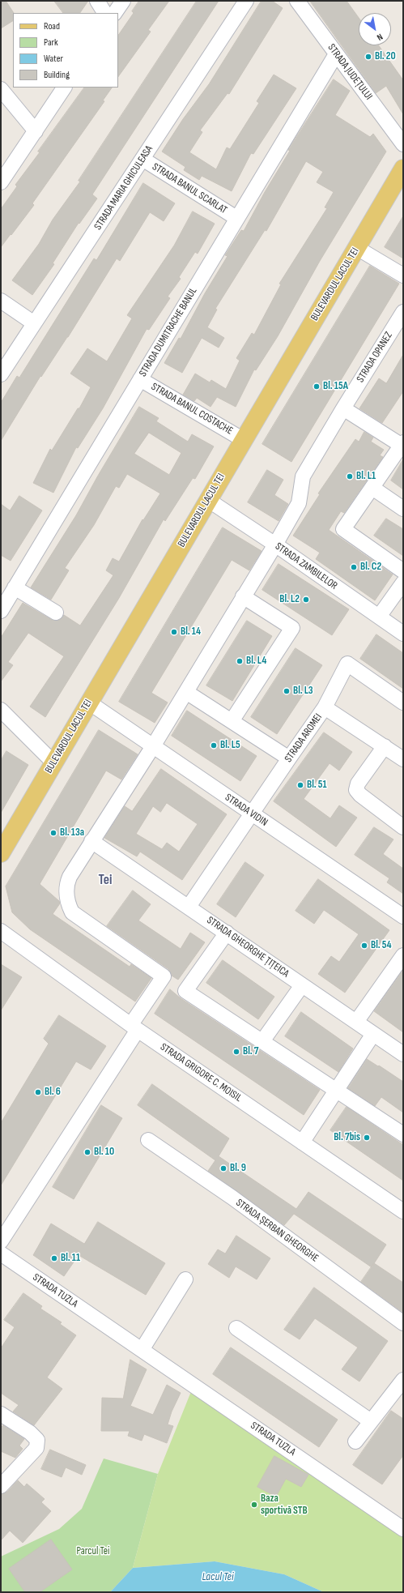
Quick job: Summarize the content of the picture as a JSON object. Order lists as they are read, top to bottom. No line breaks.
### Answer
{"streets":{"main road":["BULEVARDUL LACUL TEI"],"street":["STRADA JUDEȚULUI","STRADA MARIA GHICULEASA","STRADA BANUL SCARLAT","STRADA DUMITRACHE BANUL","STRADA OPANEZ","STRADA BANUL COSTACHE","STRADA ZAMBILELOR","STRADA AROMEI","STRADA VIDIN","STRADA GHEORGHE ȚIȚEICA","STRADA GRIGORE C. MOISIL","STRADA ȘERBAN GHEORGHE","STRADA TUZLA"]},"crossings":[["STRADA JUDEȚULUI","STRADA DUMITRACHE BANUL"],["STRADA MARIA GHICULEASA","STRADA BANUL SCARLAT"],["STRADA BANUL SCARLAT","STRADA DUMITRACHE BANUL"],["BULEVARDUL LACUL TEI","STRADA BANUL COSTACHE"],["BULEVARDUL LACUL TEI","STRADA ZAMBILELOR"],["BULEVARDUL LACUL TEI","STRADA VIDIN"],["STRADA DUMITRACHE BANUL","STRADA BANUL COSTACHE"],["STRADA OPANEZ","STRADA ZAMBILELOR"],["STRADA OPANEZ","STRADA VIDIN"],["STRADA OPANEZ","STRADA GHEORGHE ȚIȚEICA"],["STRADA OPANEZ","STRADA GRIGORE C. MOISIL"],["STRADA AROMEI","STRADA VIDIN"],["STRADA AROMEI","STRADA GHEORGHE ȚIȚEICA"]],"districts":["Tei"],"water":["Lacul Tei"],"parks":["Parcul Tei"],"places":["Bl. 20","Bl. 15A","Bl. L1","Bl. C2","Bl. L2","Bl. 14","Bl. L4","Bl. L3","Bl. L5","Bl. 51","Bl. 13a","Bl. 54","Bl. 7","Bl. 6","Bl. 7bis","Bl. 10","Bl. 9","Bl. 11","Baza sportivă STB"],"legend":["Road","Park","Water","Building"],"north":"bottom right"}
